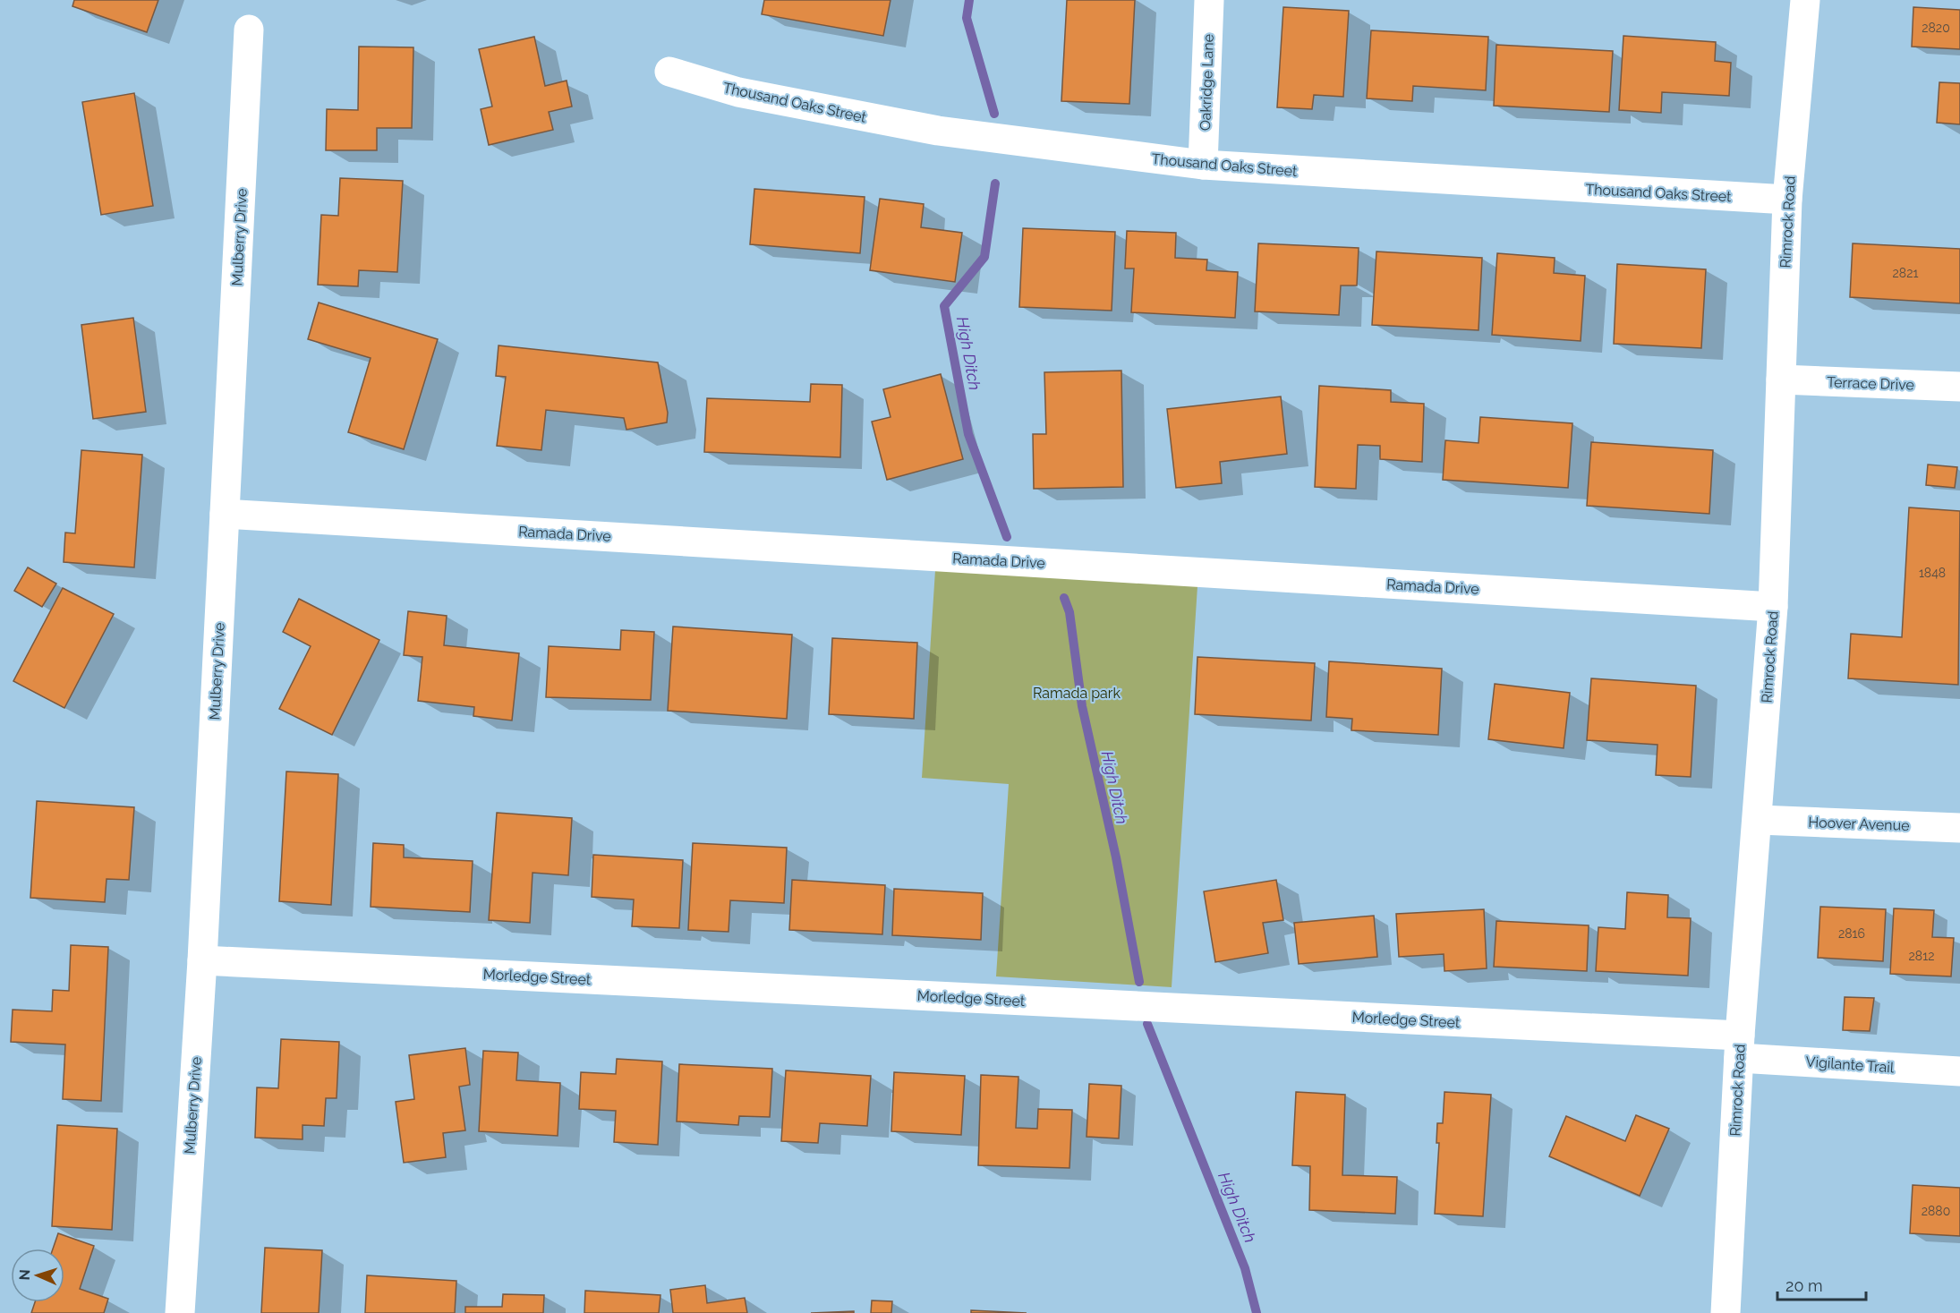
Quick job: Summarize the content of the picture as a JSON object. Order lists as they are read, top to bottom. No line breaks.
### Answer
{"streets":{"street":["Oakridge Lane","Thousand Oaks Street","Rimrock Road","Mulberry Drive","Terrace Drive","Ramada Drive","Hoover Avenue","Morledge Street","Vigilante Trail"]},"crossings":[["Oakridge Lane","Thousand Oaks Street"],["Thousand Oaks Street","Rimrock Road"],["Rimrock Road","Terrace Drive"],["Rimrock Road","Ramada Drive"],["Rimrock Road","Hoover Avenue"],["Rimrock Road","Morledge Street"],["Rimrock Road","Vigilante Trail"],["Mulberry Drive","Ramada Drive"],["Mulberry Drive","Morledge Street"],["Morledge Street","Vigilante Trail"]],"water":["High Ditch"],"parks":["Ramada park"],"house_numbers":["2820","2821","1848","2816","2812","2880"],"scale_bar":"20 m","north":"left"}
